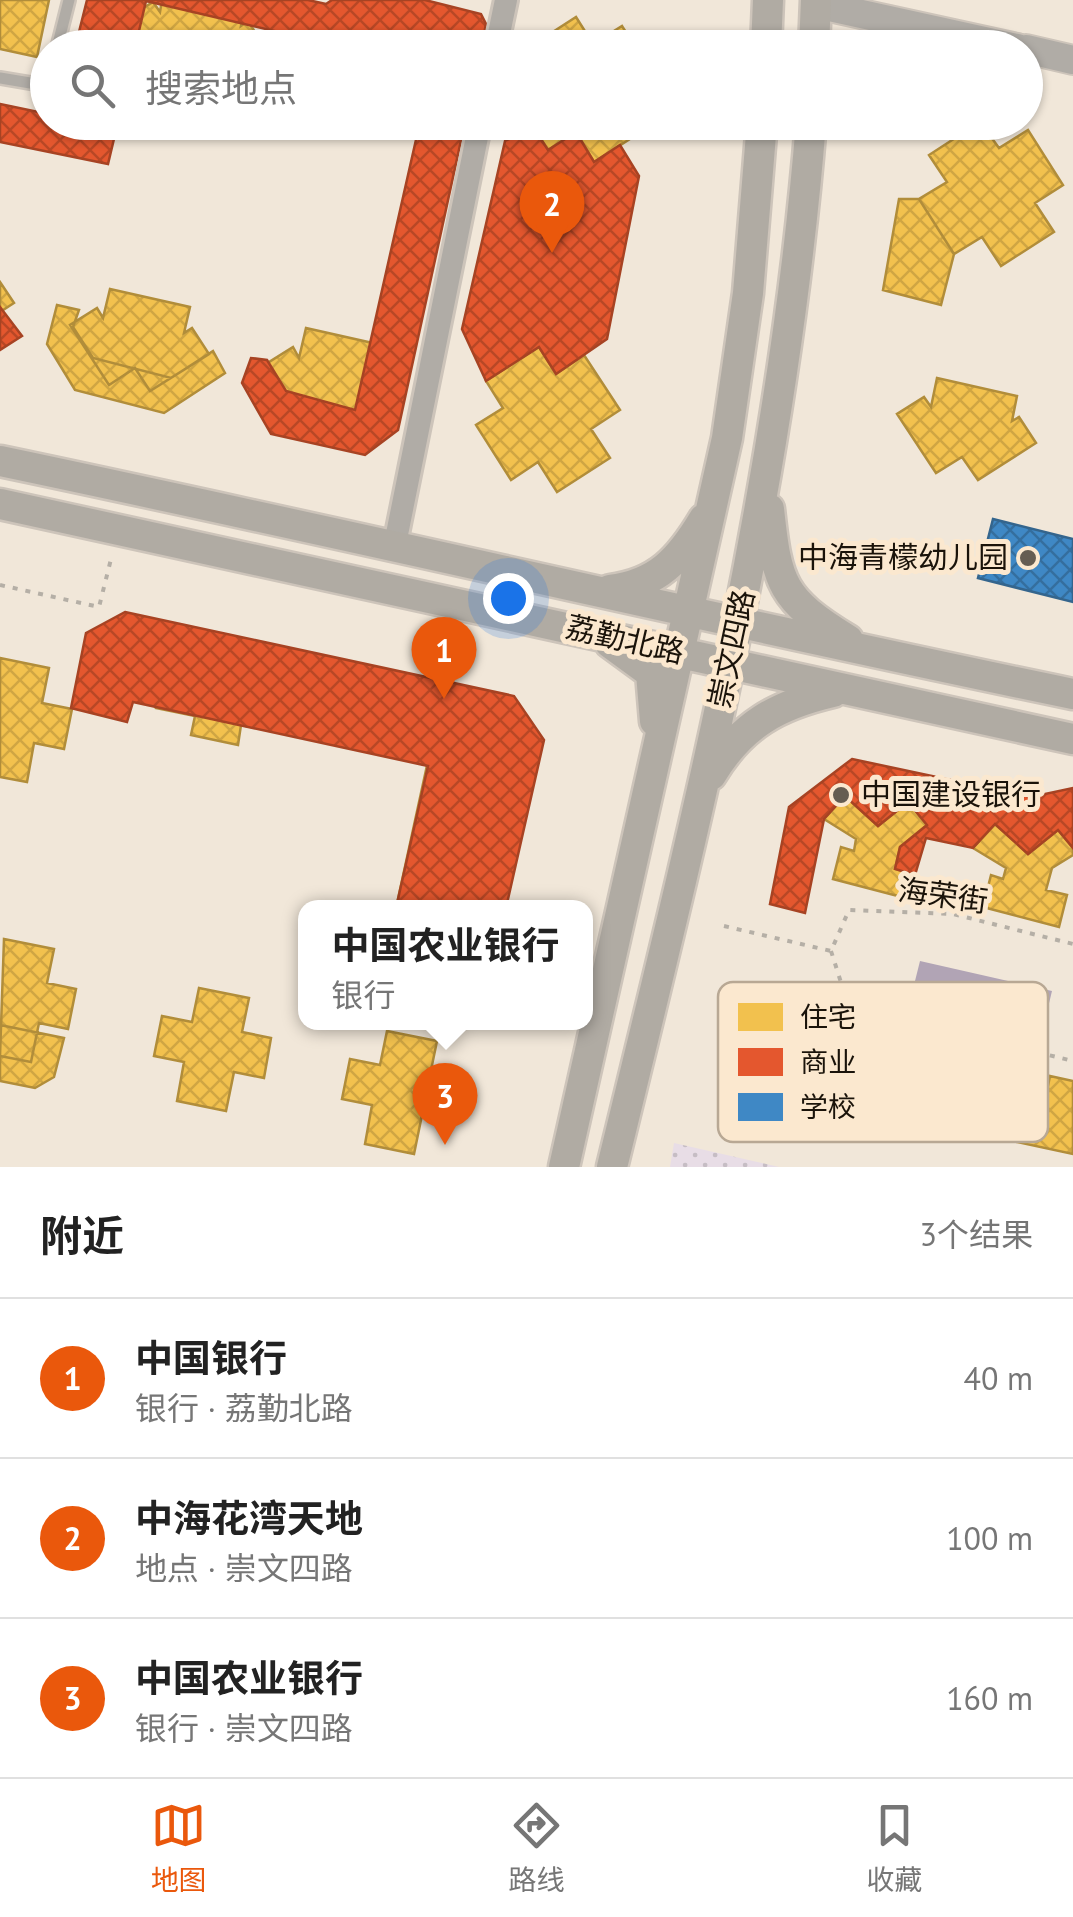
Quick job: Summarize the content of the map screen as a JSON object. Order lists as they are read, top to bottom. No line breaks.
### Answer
{"streets":{"main road":["荔勤北路","崇文四路"],"path":["海荣街"]},"crossings":[["荔勤北路","崇文四路"]],"places":["中海青檬幼儿园","中国建设银行"],"legend":["住宅","商业","学校"],"page":{"search":"搜索地点","pins":["2","1","3"],"popup":["中国农业银行","银行"],"heading":["附近","3个结果"],"list":[{"mark":"1","name":"中国银行","note":"银行 · 荔勤北路","value":"40 m"},{"mark":"2","name":"中海花湾天地","note":"地点 · 崇文四路","value":"100 m"},{"mark":"3","name":"中国农业银行","note":"银行 · 崇文四路","value":"160 m"}],"nav":["地图","路线","收藏"]}}
